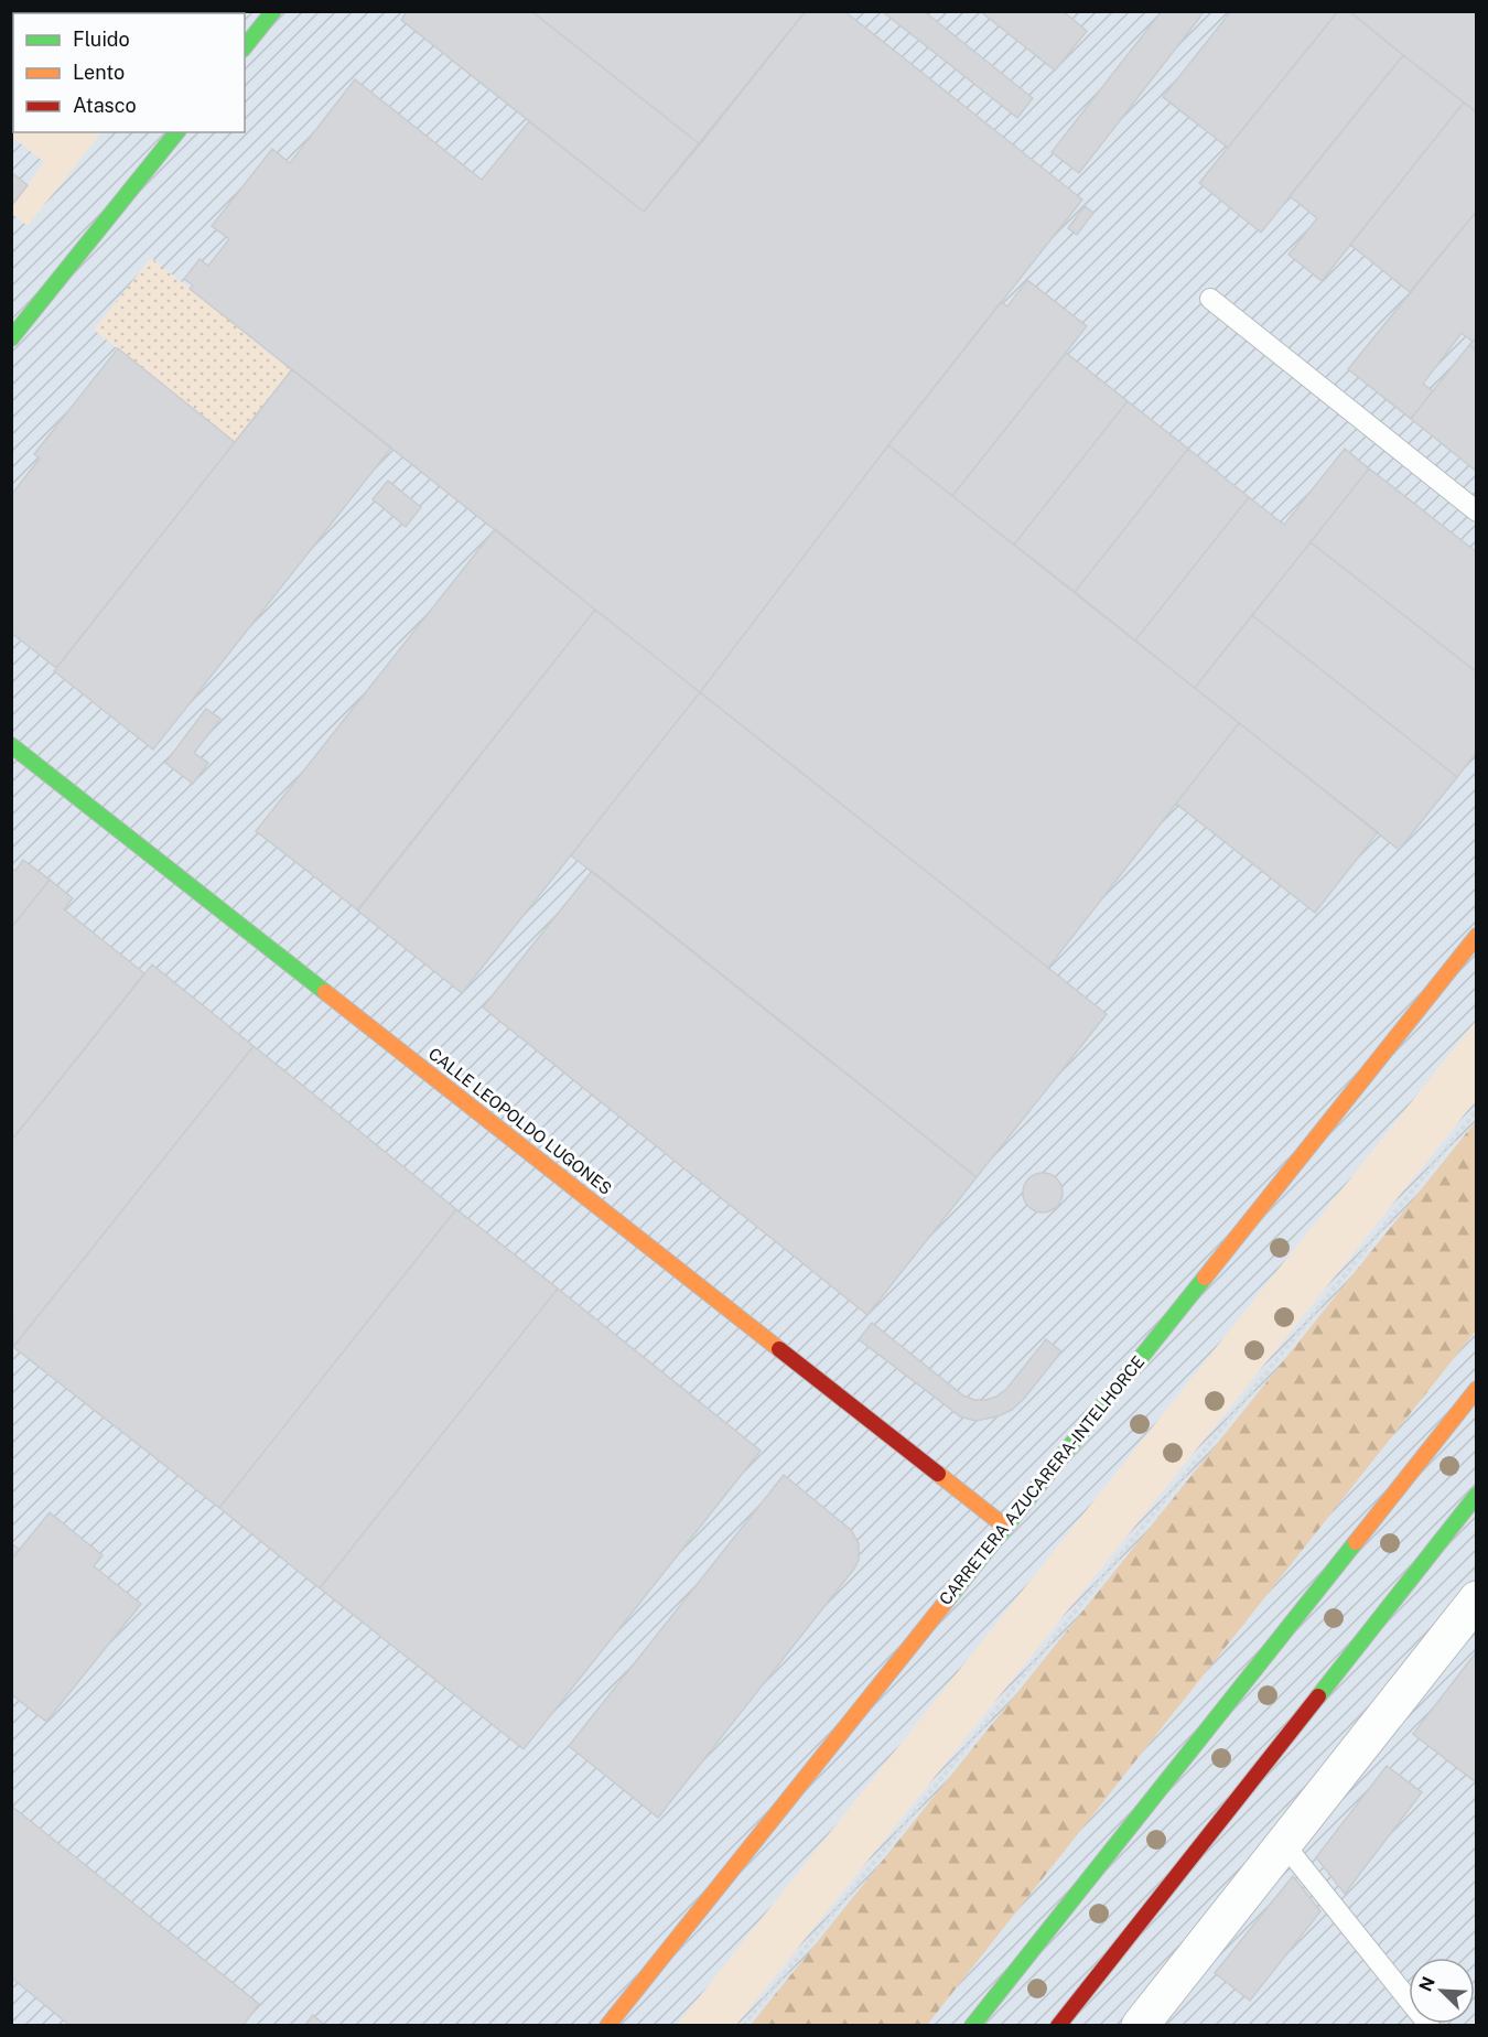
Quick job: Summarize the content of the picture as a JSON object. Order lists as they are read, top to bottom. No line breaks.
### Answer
{"streets":{"street":["CALLE LEOPOLDO LUGONES","CARRETERA AZUCARERA-INTELHORCE"]},"crossings":[["CALLE LEOPOLDO LUGONES","CARRETERA AZUCARERA-INTELHORCE"]],"legend":["Fluido","Lento","Atasco"],"north":"top left"}
